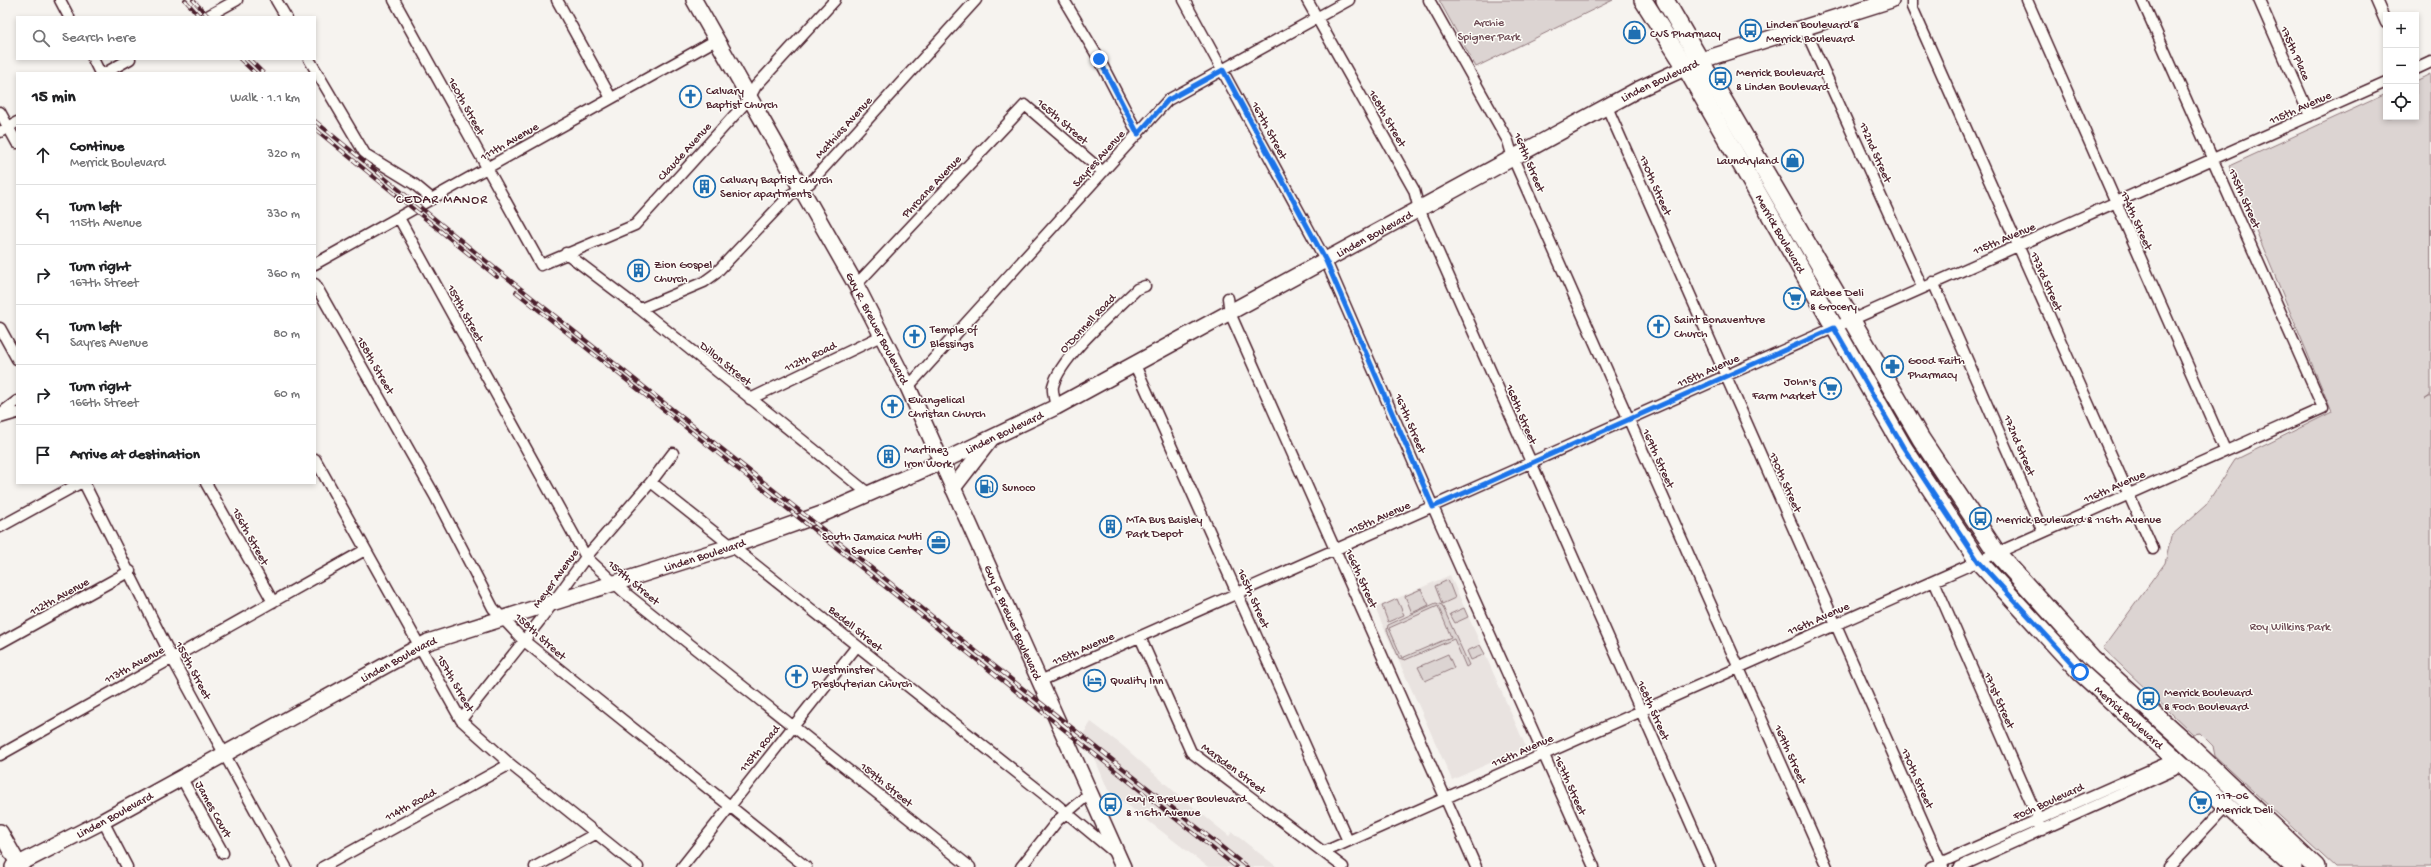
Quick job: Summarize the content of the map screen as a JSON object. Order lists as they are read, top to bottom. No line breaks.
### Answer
{"streets":{"main road":["Linden Boulevard","Merrick Boulevard","Guy R. Brewer Boulevard"],"street":["175th Place","160th Street","115th Avenue","168th Street","165th Street","Mathias Avenue","167th Street","111th Avenue","Claude Avenue","172nd Street","Sayres Avenue","169th Street","170th Street","Phroane Avenue","175th Street","174th Street","173rd Street","159th Street","O'Donnell Road","112th Road","Dillon Street","158th Street","116th Avenue","156th Street","Meyer Avenue","166th Street","112th Avenue","Bedell Street","113th Avenue","155th Street","157th Street","171st Street","115th Road","Marsden Street","Foch Boulevard","114th Road","James Court"]},"crossings":[["175th Place","115th Avenue"],["Linden Boulevard","168th Street"],["Linden Boulevard","165th Street"],["Linden Boulevard","167th Street"],["Linden Boulevard","172nd Street"],["Linden Boulevard","169th Street"],["Linden Boulevard","170th Street"],["Linden Boulevard","Merrick Boulevard"],["Linden Boulevard","159th Street"],["Linden Boulevard","O'Donnell Road"],["Linden Boulevard","Guy R. Brewer Boulevard"],["Linden Boulevard","Dillon Street"],["Linden Boulevard","158th Street"],["Linden Boulevard","Meyer Avenue"],["Linden Boulevard","166th Street"],["Linden Boulevard","Bedell Street"],["Linden Boulevard","155th Street"],["Linden Boulevard","157th Street"],["Linden Boulevard","James Court"],["160th Street","111th Avenue"],["160th Street","Claude Avenue"],["115th Avenue","168th Street"],["115th Avenue","165th Street"],["115th Avenue","167th Street"],["115th Avenue","172nd Street"],["115th Avenue","169th Street"],["115th Avenue","170th Street"],["115th Avenue","175th Street"],["115th Avenue","174th Street"],["115th Avenue","Merrick Boulevard"],["115th Avenue","173rd Street"],["115th Avenue","Guy R. Brewer Boulevard"],["115th Avenue","166th Street"],["115th Avenue","Marsden Street"],["168th Street","Sayres Avenue"],["168th Street","116th Avenue"],["165th Street","Sayres Avenue"],["165th Street","Phroane Avenue"],["165th Street","116th Avenue"],["Mathias Avenue","Guy R. Brewer Boulevard"],["Mathias Avenue","Dillon Street"],["167th Street","Sayres Avenue"],["167th Street","116th Avenue"],["111th Avenue","159th Street"],["111th Avenue","Guy R. Brewer Boulevard"],["Claude Avenue","Guy R. Brewer Boulevard"],["Claude Avenue","Dillon Street"],["172nd Street","116th Avenue"],["Sayres Avenue","Guy R. Brewer Boulevard"],["169th Street","116th Avenue"],["170th Street","116th Avenue"],["170th Street","Foch Boulevard"],["Phroane Avenue","Guy R. Brewer Boulevard"],["175th Street","116th Avenue"],["174th Street","116th Avenue"],["Merrick Boulevard","116th Avenue"],["Merrick Boulevard","Foch Boulevard"],["173rd Street","116th Avenue"],["159th Street","Meyer Avenue"],["159th Street","115th Road"],["Guy R. Brewer Boulevard","112th Road"],["Guy R. Brewer Boulevard","Bedell Street"],["112th Road","Dillon Street"],["158th Street","Meyer Avenue"],["158th Street","115th Road"],["116th Avenue","166th Street"],["116th Avenue","171st Street"],["116th Avenue","Marsden Street"],["156th Street","113th Avenue"],["Meyer Avenue","Bedell Street"],["Meyer Avenue","157th Street"],["112th Avenue","155th Street"],["Bedell Street","115th Road"],["113th Avenue","155th Street"],["113th Avenue","157th Street"],["157th Street","114th Road"],["171st Street","Foch Boulevard"]],"districts":["CEDAR MANOR"],"parks":["Archie Spigner Park","Roy Wilkins Park"],"places":{"bus stop":["Linden Boulevard & Merrick Boulevard","Merrick Boulevard & Linden Boulevard","Merrick Boulevard & 116th Avenue","Merrick Boulevard & Foch Boulevard","Guy R Brewer Boulevard & 116th Avenue"],"shop":["CVS Pharmacy","Laundryland"],"church":["Calvary Baptist Church","Saint Bonaventure Church","Temple of Blessings","Evangelical Christan Church","Westminster Presbyterian Church"],"building":["Calvary Baptist Church Senior apartments","Zion Gospel Church","Martinez Iron Work","MTA Bus Baisley Park Depot"],"supermarket":["Rabee Deli & Grocery","John's Farm Market","117-06 Merrick Deli"],"pharmacy":["Good Faith Pharmacy"],"fuel station":["Sunoco"],"office":["South Jamaica Multi Service Center"],"hotel":["Quality Inn"]},"page":{"map_buttons":["+","−"],"search":"Search here","heading":["15 min","Walk · 1.1 km"],"list":[["Continue","Merrick Boulevard","320 m"],["Turn left","115th Avenue","330 m"],["Turn right","167th Street","360 m"],["Turn left","Sayres Avenue","80 m"],["Turn right","166th Street","60 m"],"Arrive at destination"]}}
